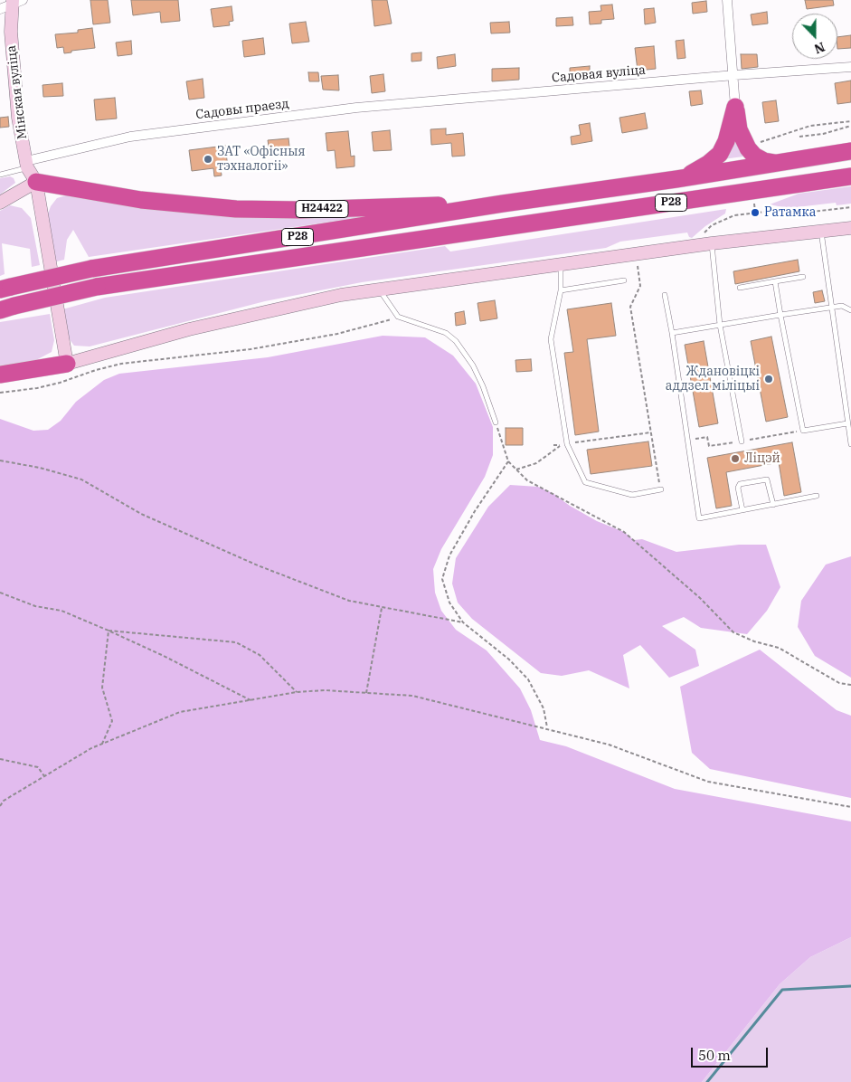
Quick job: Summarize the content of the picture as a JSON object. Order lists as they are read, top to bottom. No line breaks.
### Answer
{"streets":{"highway":["Р28","Н24422"],"street":["Садовая вуліца","Мінская вуліца","Садовы праезд"]},"crossings":[["Садовая вуліца","Садовы праезд"],["Мінская вуліца","Садовы праезд"],["Мінская вуліца","Н24422"],["Садовы праезд","Н24422"],["Р28","Н24422"]],"places":["ЗАТ «Офісныя тэхналогіі»","Ратамка","Ждановіцкі аддзел міліцыі","Ліцэй"],"scale_bar":"50 m","north":"bottom"}
